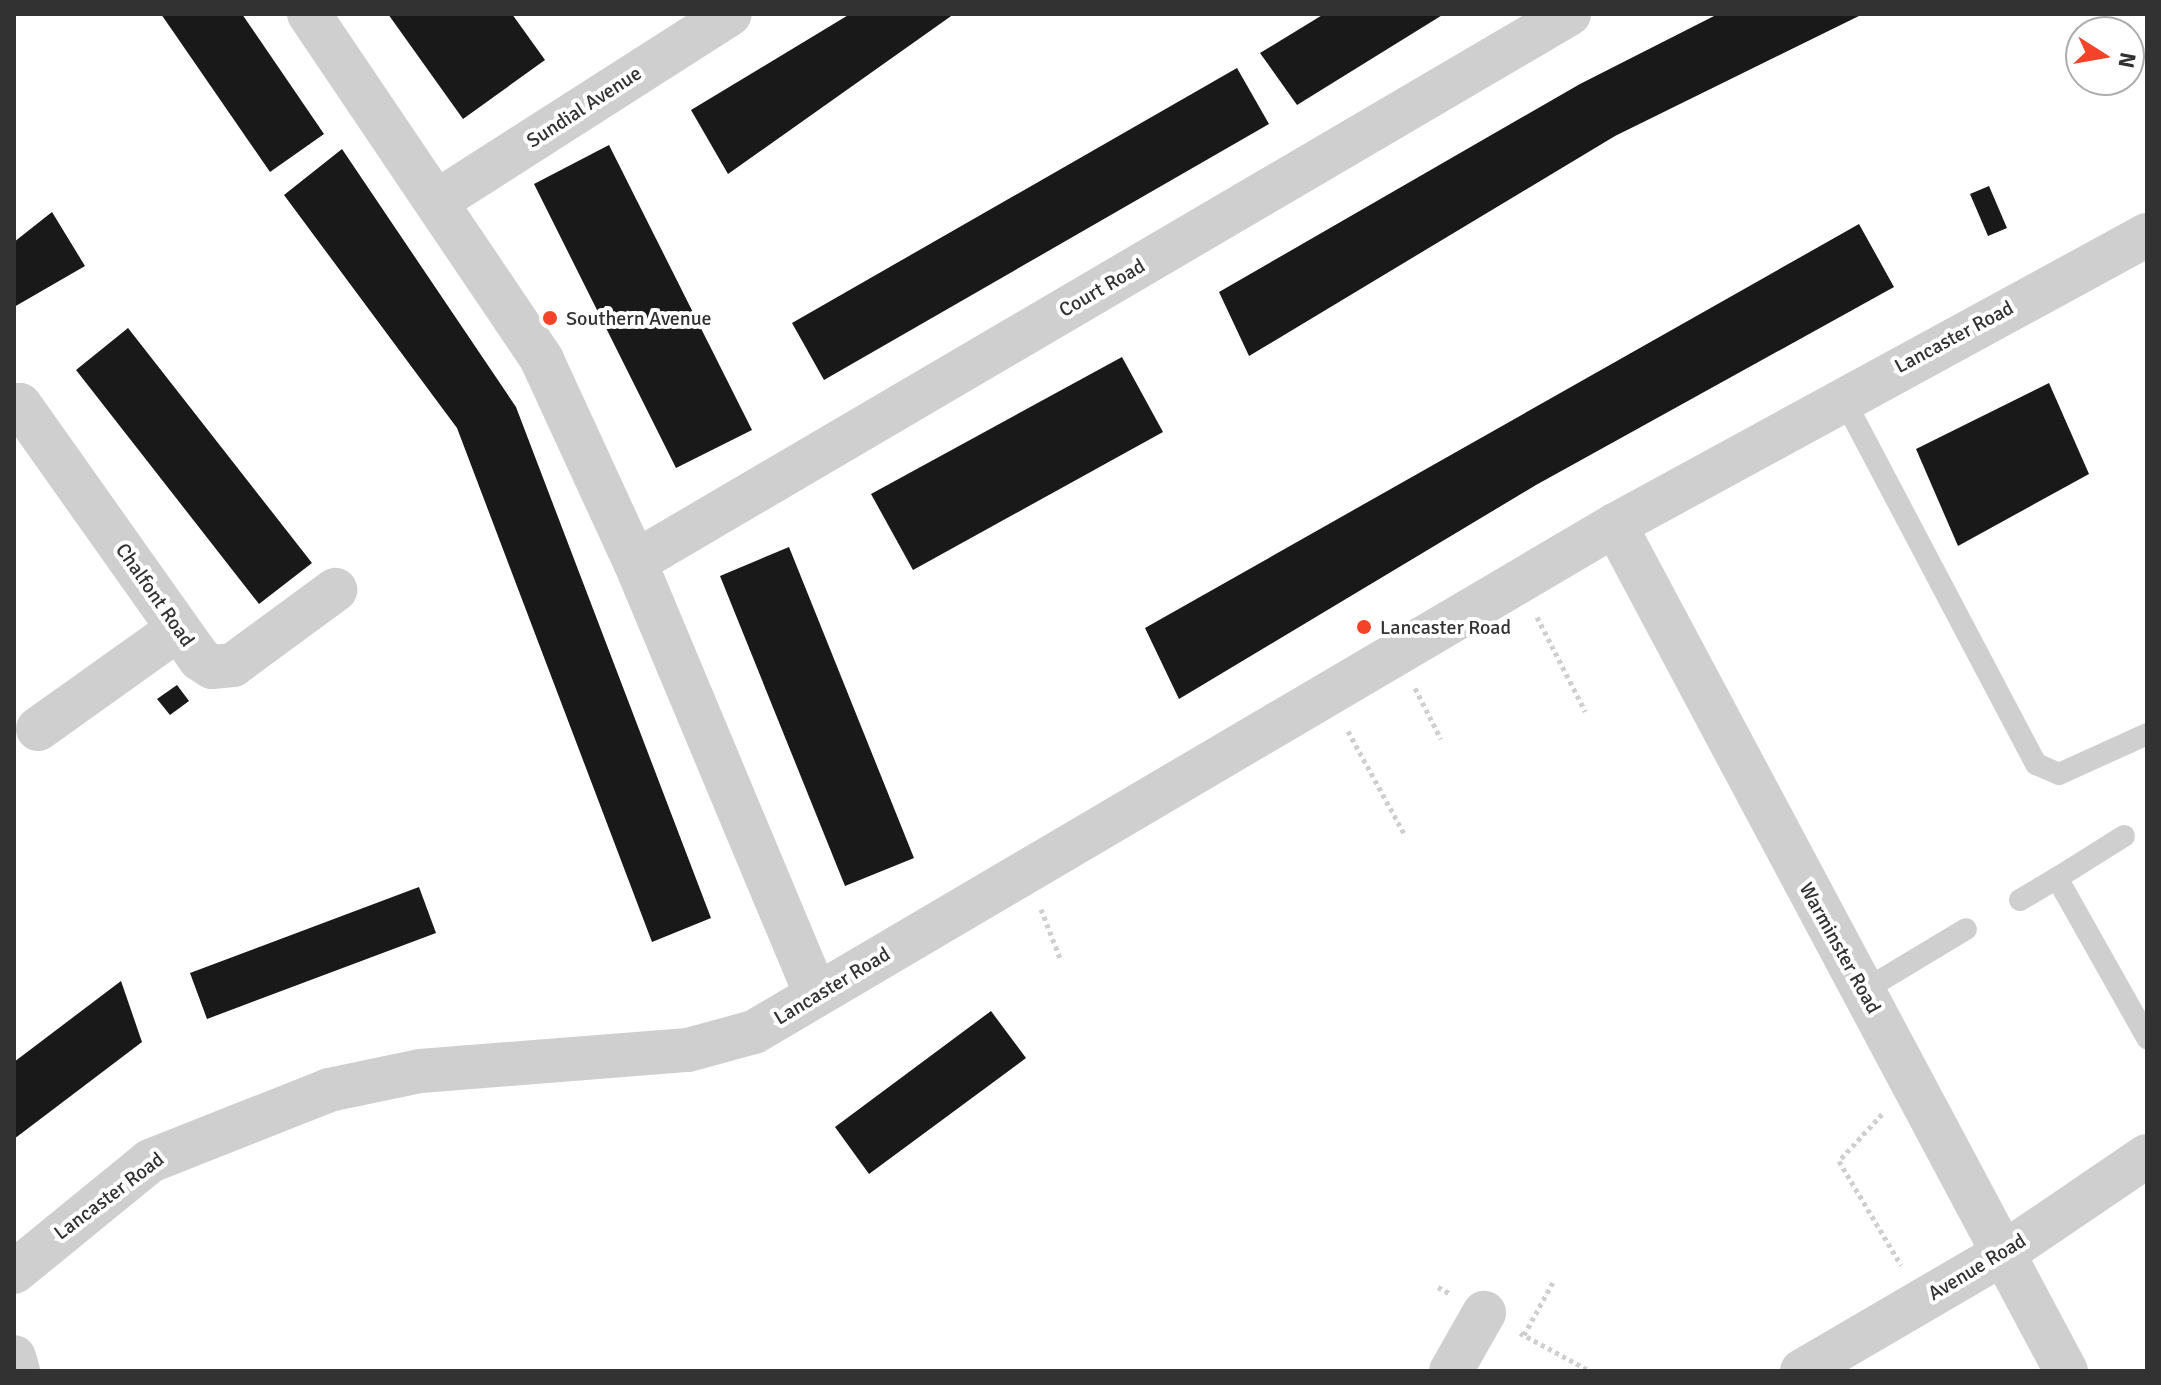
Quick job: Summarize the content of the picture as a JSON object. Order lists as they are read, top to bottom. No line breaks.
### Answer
{"streets":{"street":["Sundial Avenue","Court Road","Lancaster Road","Chalfont Road","Warminster Road","Avenue Road"]},"crossings":[["Lancaster Road","Warminster Road"],["Warminster Road","Avenue Road"]],"places":["Southern Avenue","Lancaster Road"],"north":"right"}
